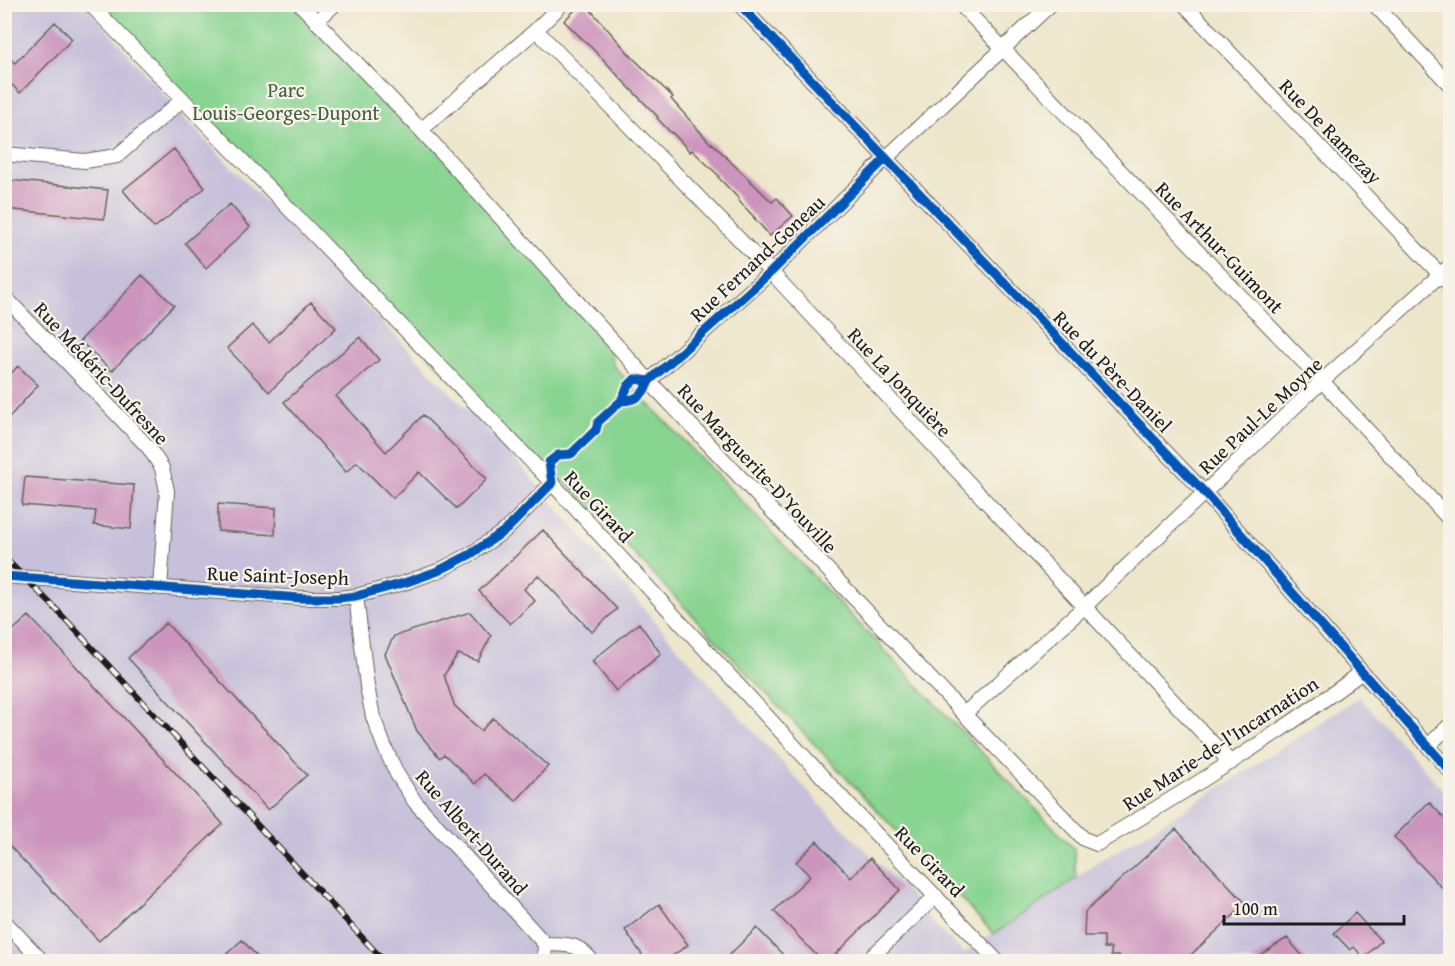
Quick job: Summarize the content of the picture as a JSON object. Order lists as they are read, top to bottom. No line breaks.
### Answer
{"streets":{"street":["Rue De Ramezay","Rue Arthur-Guimont","Rue Fernand-Goneau","Rue du Père-Daniel","Rue Médéric-Dufresne","Rue La Jonquière","Rue Paul-Le Moyne","Rue Marguerite-D'Youville","Rue Girard","Rue Saint-Joseph","Rue Marie-de-l'Incarnation","Rue Albert-Durand"]},"crossings":[["Rue De Ramezay","Rue Paul-Le Moyne"],["Rue Arthur-Guimont","Rue Fernand-Goneau"],["Rue Arthur-Guimont","Rue Paul-Le Moyne"],["Rue Fernand-Goneau","Rue du Père-Daniel"],["Rue Fernand-Goneau","Rue La Jonquière"],["Rue Fernand-Goneau","Rue Marguerite-D'Youville"],["Rue du Père-Daniel","Rue Paul-Le Moyne"],["Rue du Père-Daniel","Rue Marie-de-l'Incarnation"],["Rue Médéric-Dufresne","Rue Saint-Joseph"],["Rue La Jonquière","Rue Paul-Le Moyne"],["Rue La Jonquière","Rue Marie-de-l'Incarnation"],["Rue Paul-Le Moyne","Rue Marguerite-D'Youville"],["Rue Marguerite-D'Youville","Rue Marie-de-l'Incarnation"],["Rue Girard","Rue Saint-Joseph"],["Rue Saint-Joseph","Rue Albert-Durand"]],"parks":["Parc Louis-Georges-Dupont"],"scale_bar":"100 m"}
